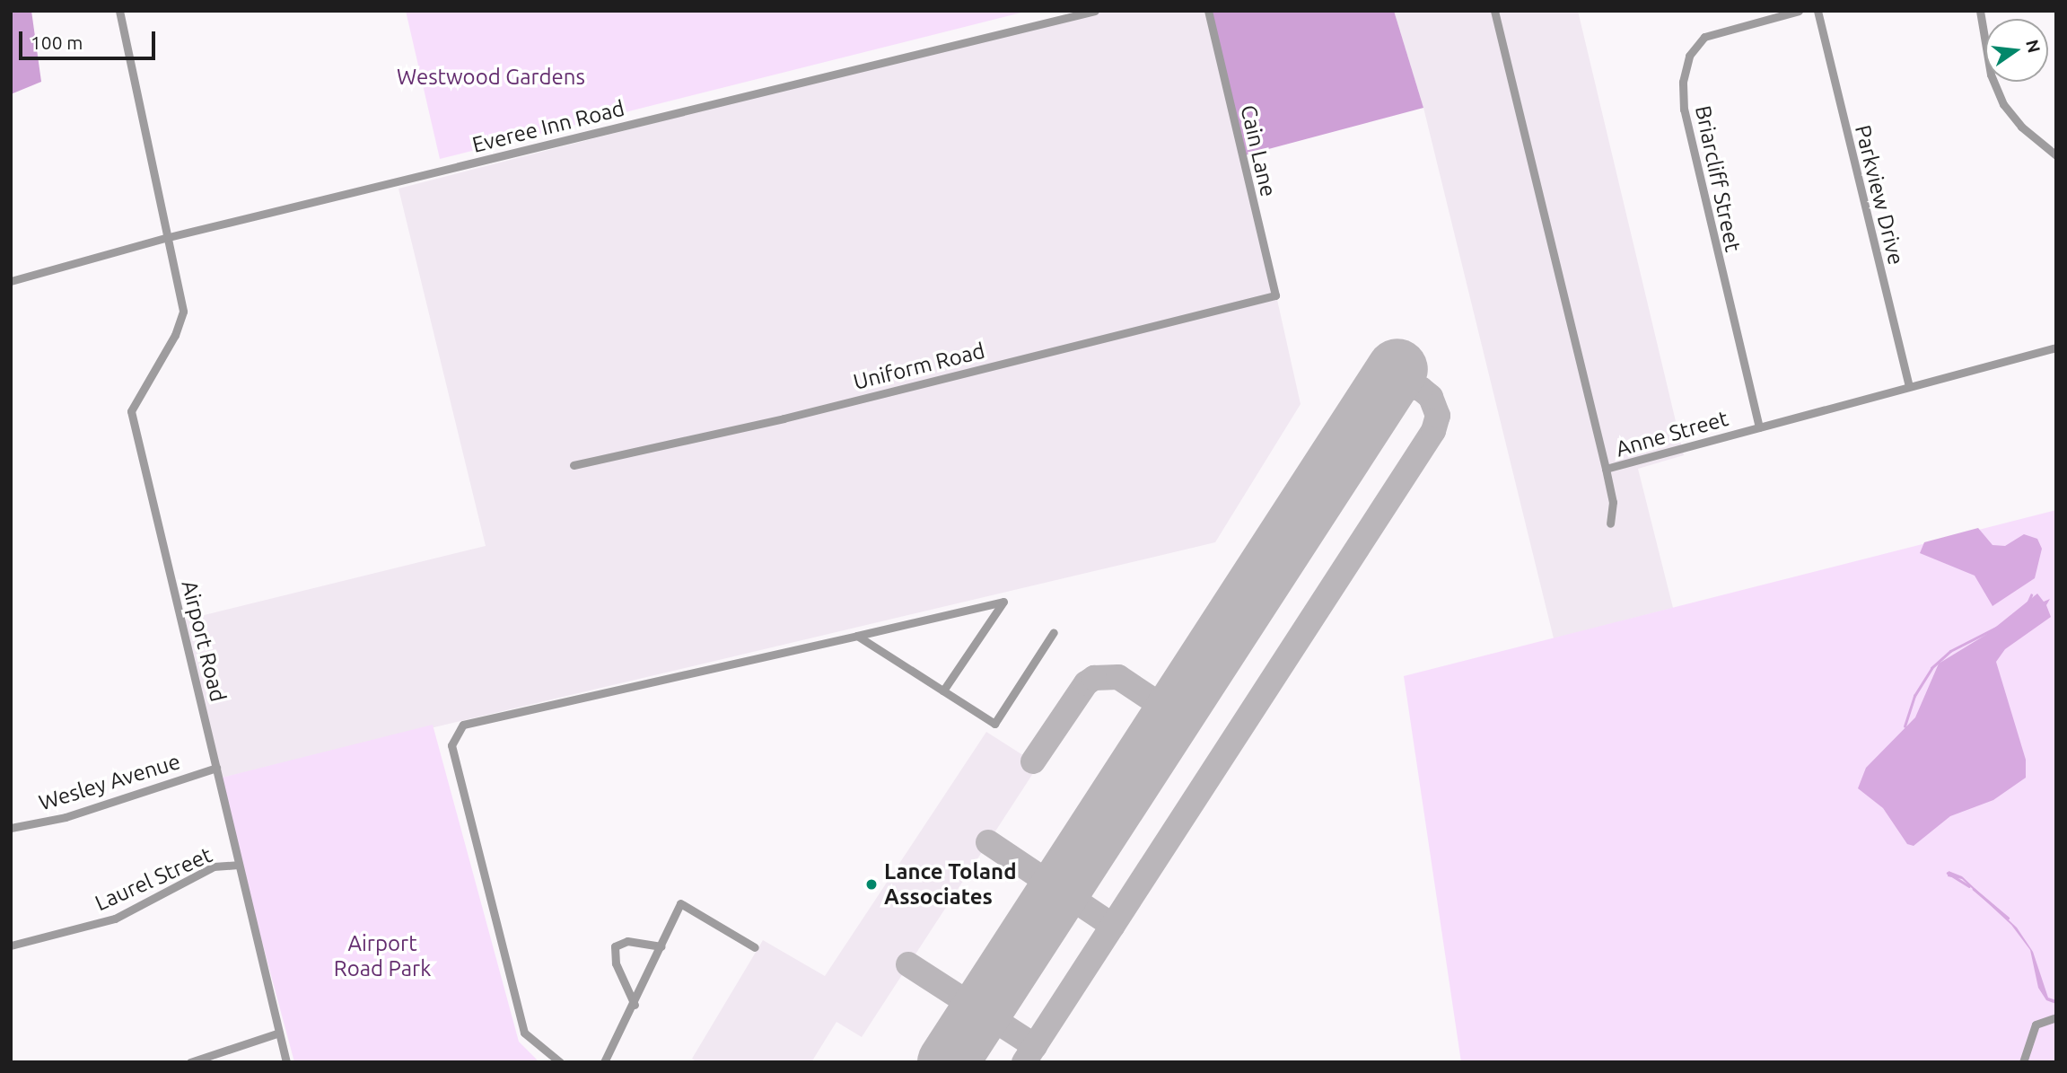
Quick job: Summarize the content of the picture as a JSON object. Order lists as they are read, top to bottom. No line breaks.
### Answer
{"streets":{"street":["Everee Inn Road","Cain Lane","Briarcliff Street","Parkview Drive","Uniform Road","Anne Street","Airport Road","Wesley Avenue","Laurel Street"]},"crossings":[["Everee Inn Road","Airport Road"],["Cain Lane","Uniform Road"],["Briarcliff Street","Anne Street"],["Parkview Drive","Anne Street"],["Airport Road","Wesley Avenue"],["Airport Road","Laurel Street"]],"parks":["Westwood Gardens","Airport Road Park"],"places":["Lance Toland Associates"],"scale_bar":"100 m","north":"right"}
